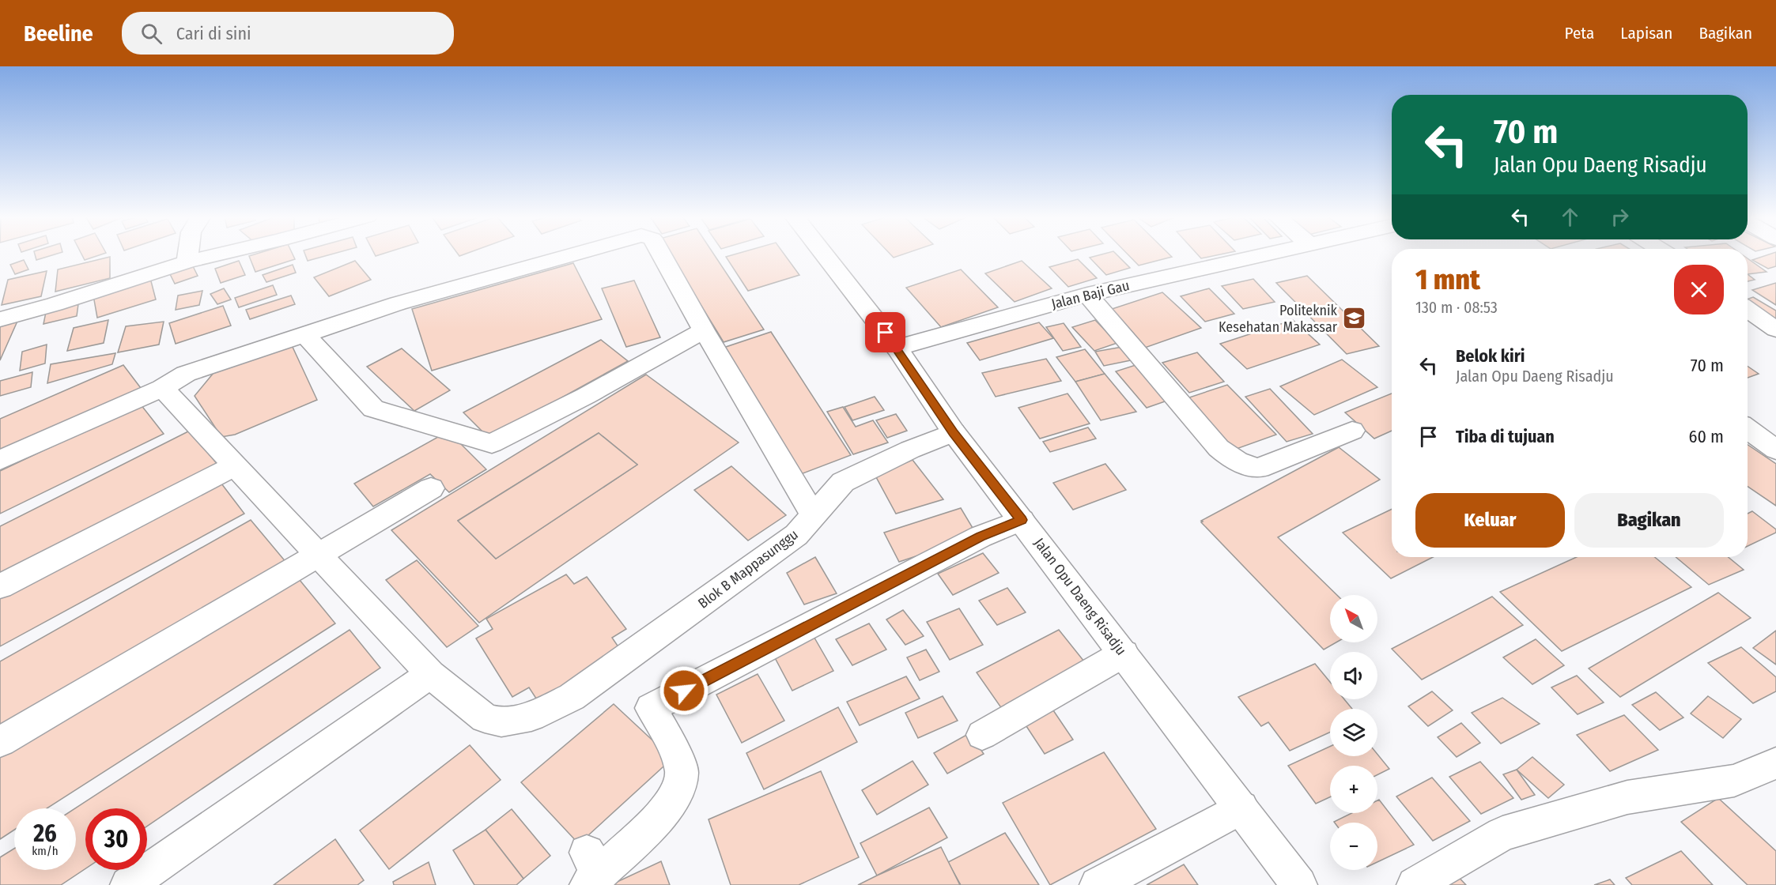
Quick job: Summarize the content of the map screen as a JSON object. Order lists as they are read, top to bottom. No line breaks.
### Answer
{"streets":{"street":["Jalan Baji Gau","Blok B Mappasunggu","Jalan Opu Daeng Risadju"]},"crossings":[["Jalan Baji Gau","Jalan Opu Daeng Risadju"],["Blok B Mappasunggu","Jalan Opu Daeng Risadju"]],"places":{"school or university":["Politeknik Kesehatan Makassar"]},"north":"top left","page":{"header":"Beeline","search":"Cari di sini","nav":["Peta","Lapisan","Bagikan"],"turn":["70 m","Jalan Opu Daeng Risadju"],"heading":["1 mnt","130 m · 08:53"],"list":[{"name":"Belok kiri","note":"Jalan Opu Daeng Risadju","value":"70 m"},{"name":"Tiba di tujuan","value":"60 m"}],"buttons":["Keluar","Bagikan"],"map_buttons":["+","−"],"speed":"26 km/h","limit":"30"}}
